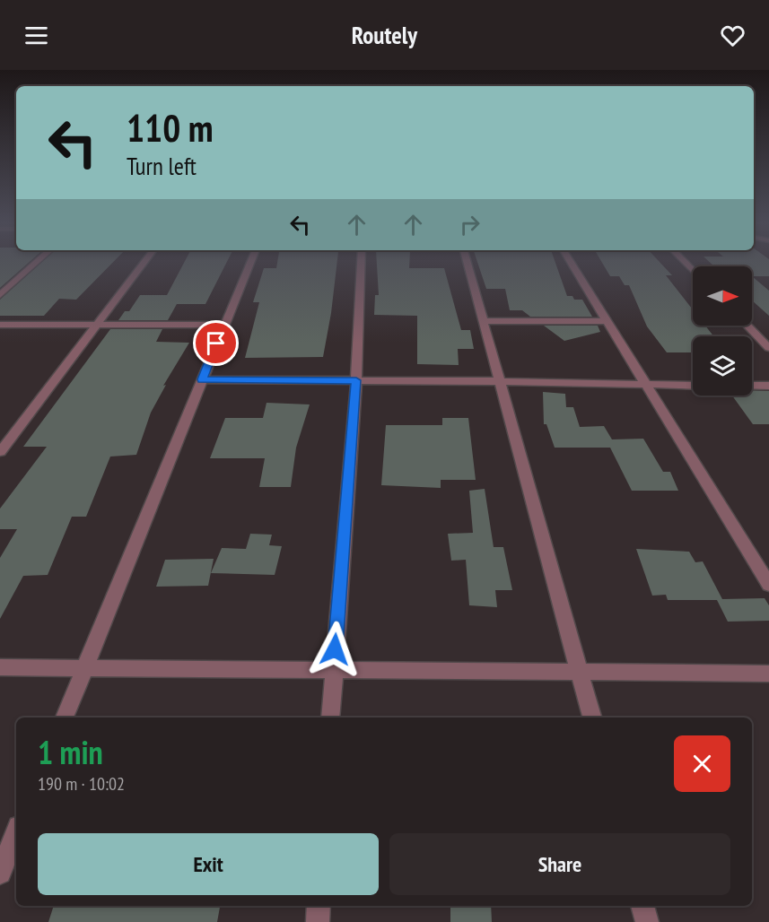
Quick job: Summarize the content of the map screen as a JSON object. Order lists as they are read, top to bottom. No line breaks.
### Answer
{"north":"right","page":{"header":"Routely","turn":["110 m","Turn left"],"heading":["1 min","190 m · 10:02"],"buttons":["Exit","Share"]}}
